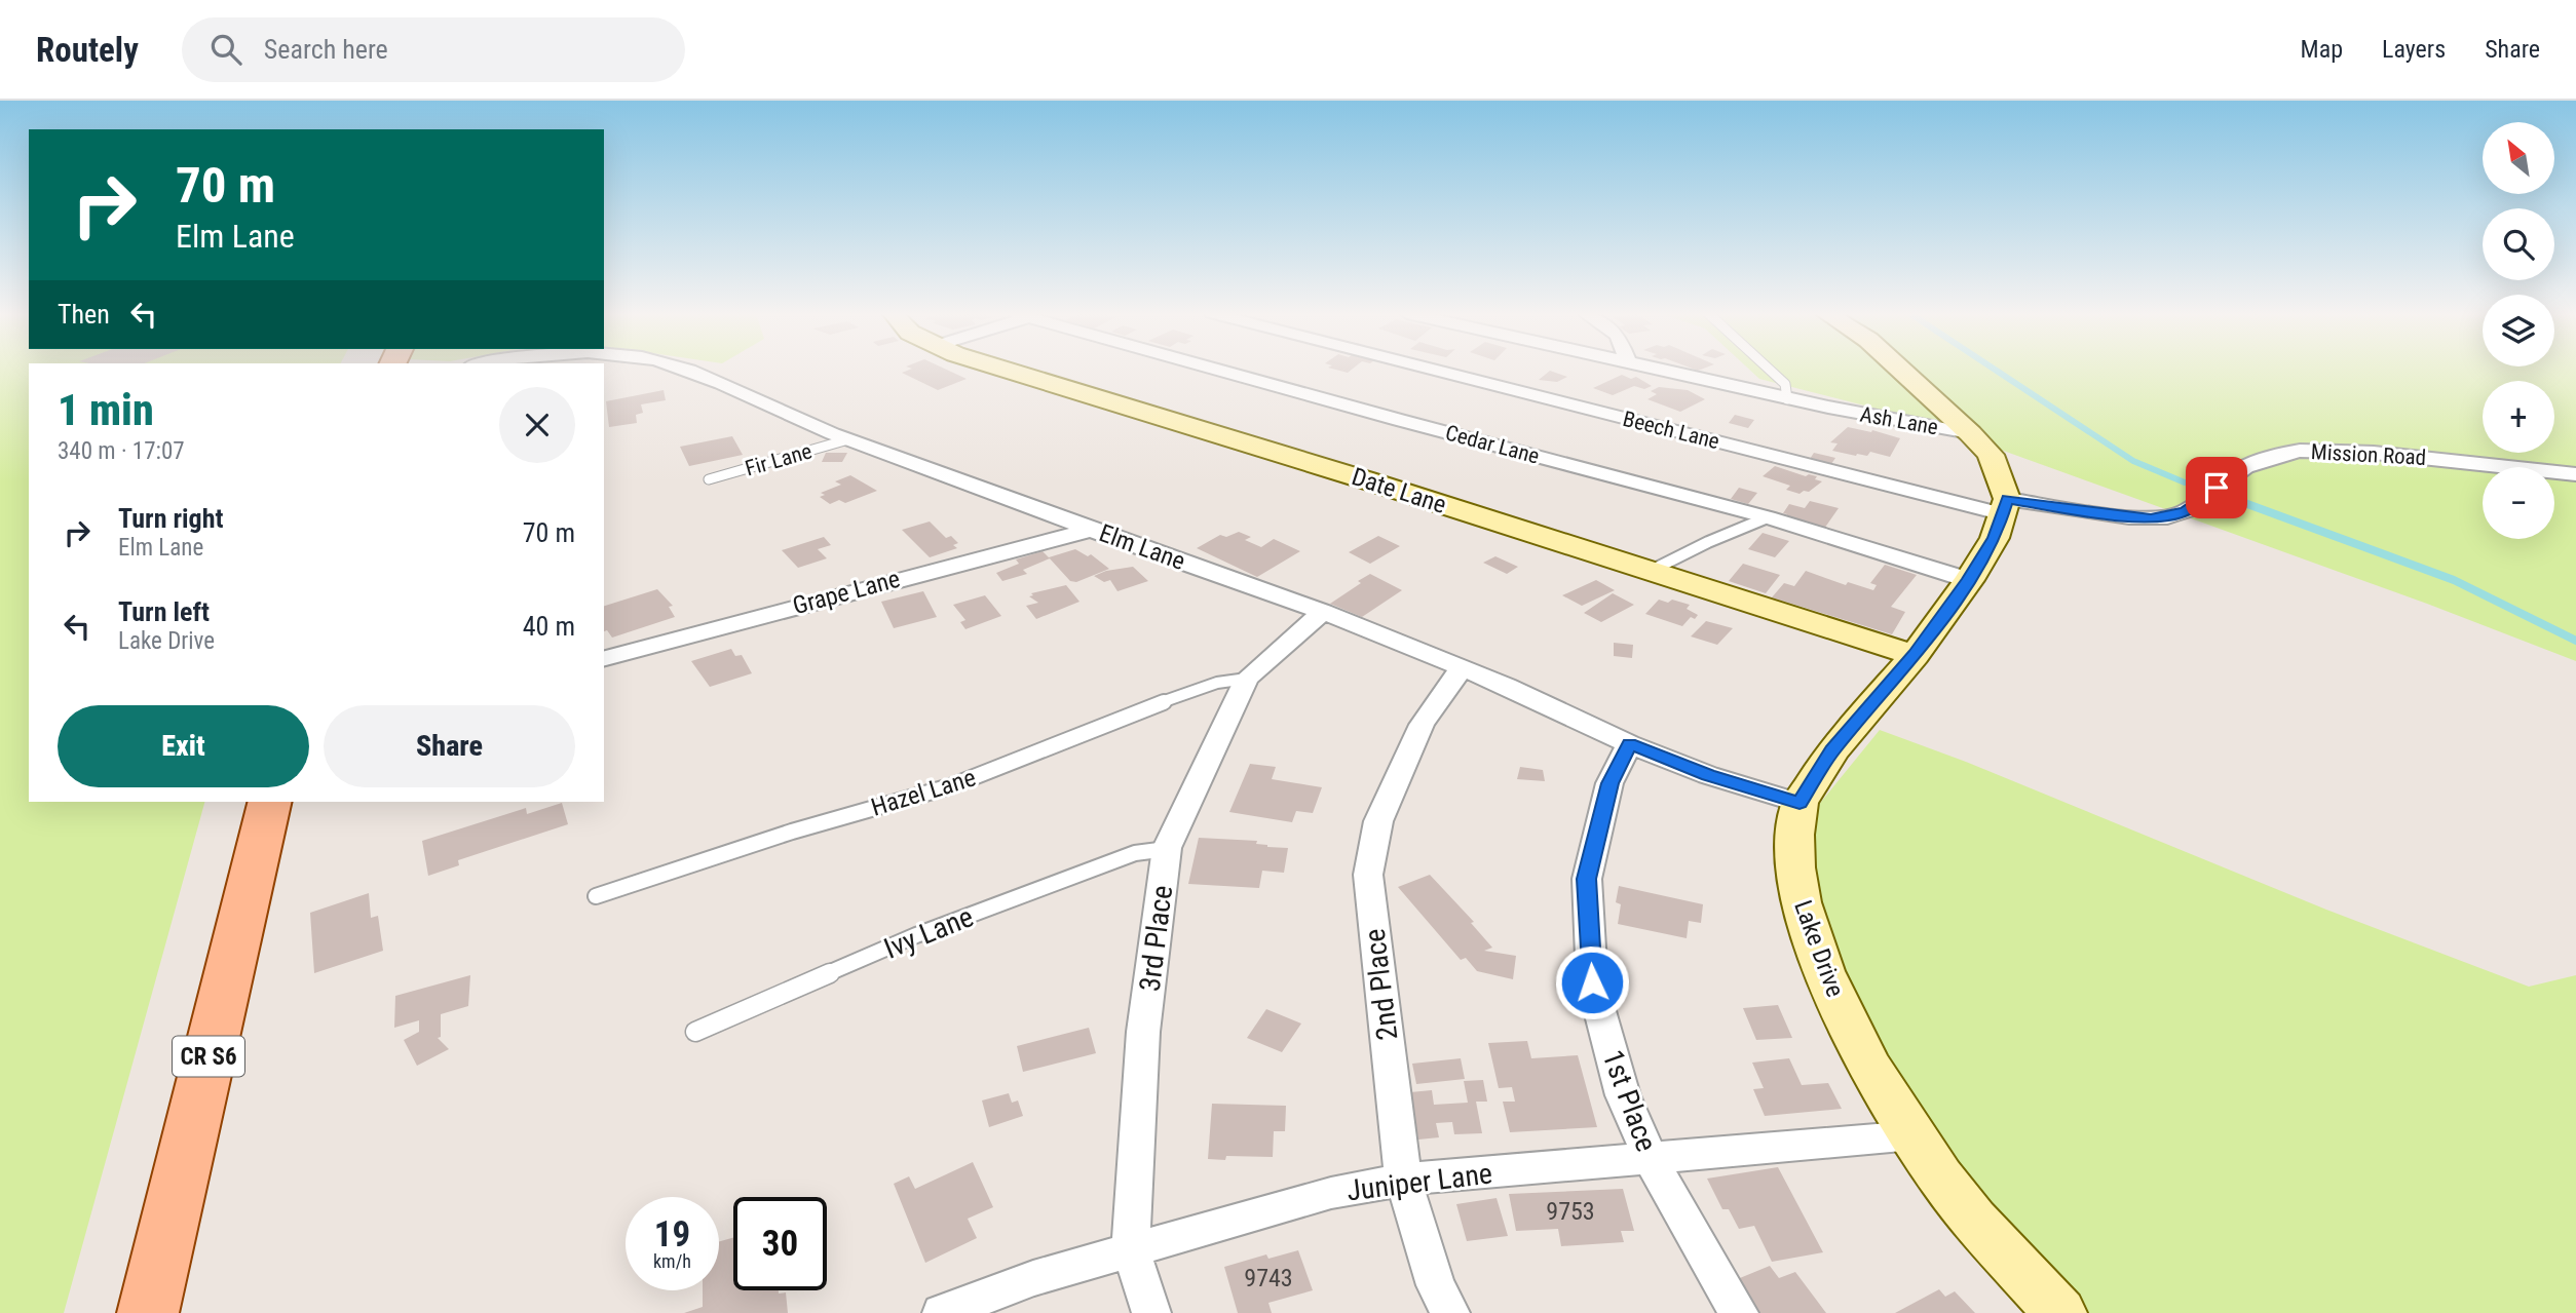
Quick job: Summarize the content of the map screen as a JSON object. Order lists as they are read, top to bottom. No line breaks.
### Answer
{"streets":{"main road":["CR S6"],"street":["Ash Lane","Beech Lane","Cedar Lane","Mission Road","Date Lane","Elm Lane","Grape Lane","3rd Place","Lake Drive","2nd Place","1st Place","Juniper Lane"],"lane":["Fir Lane","Hazel Lane","Ivy Lane"]},"crossings":[["Beech Lane","Mission Road"],["Beech Lane","Lake Drive"],["Cedar Lane","Lake Drive"],["Mission Road","Lake Drive"],["Fir Lane","Elm Lane"],["Date Lane","Lake Drive"],["Elm Lane","Grape Lane"],["Elm Lane","3rd Place"],["Elm Lane","Lake Drive"],["Elm Lane","2nd Place"],["Elm Lane","1st Place"],["Hazel Lane","3rd Place"],["Ivy Lane","3rd Place"],["3rd Place","Juniper Lane"],["Lake Drive","Juniper Lane"],["2nd Place","Juniper Lane"],["1st Place","Juniper Lane"]],"house_numbers":["9753","9743"],"north":"top left","page":{"header":"Routely","search":"Search here","nav":["Map","Layers","Share"],"map_buttons":["+","−"],"turn":["70 m","Elm Lane"],"then":"Then","heading":["1 min","340 m · 17:07"],"list":[{"name":"Turn right","note":"Elm Lane","value":"70 m"},{"name":"Turn left","note":"Lake Drive","value":"40 m"}],"buttons":["Exit","Share"],"speed":"19 km/h","limit":"30"}}
